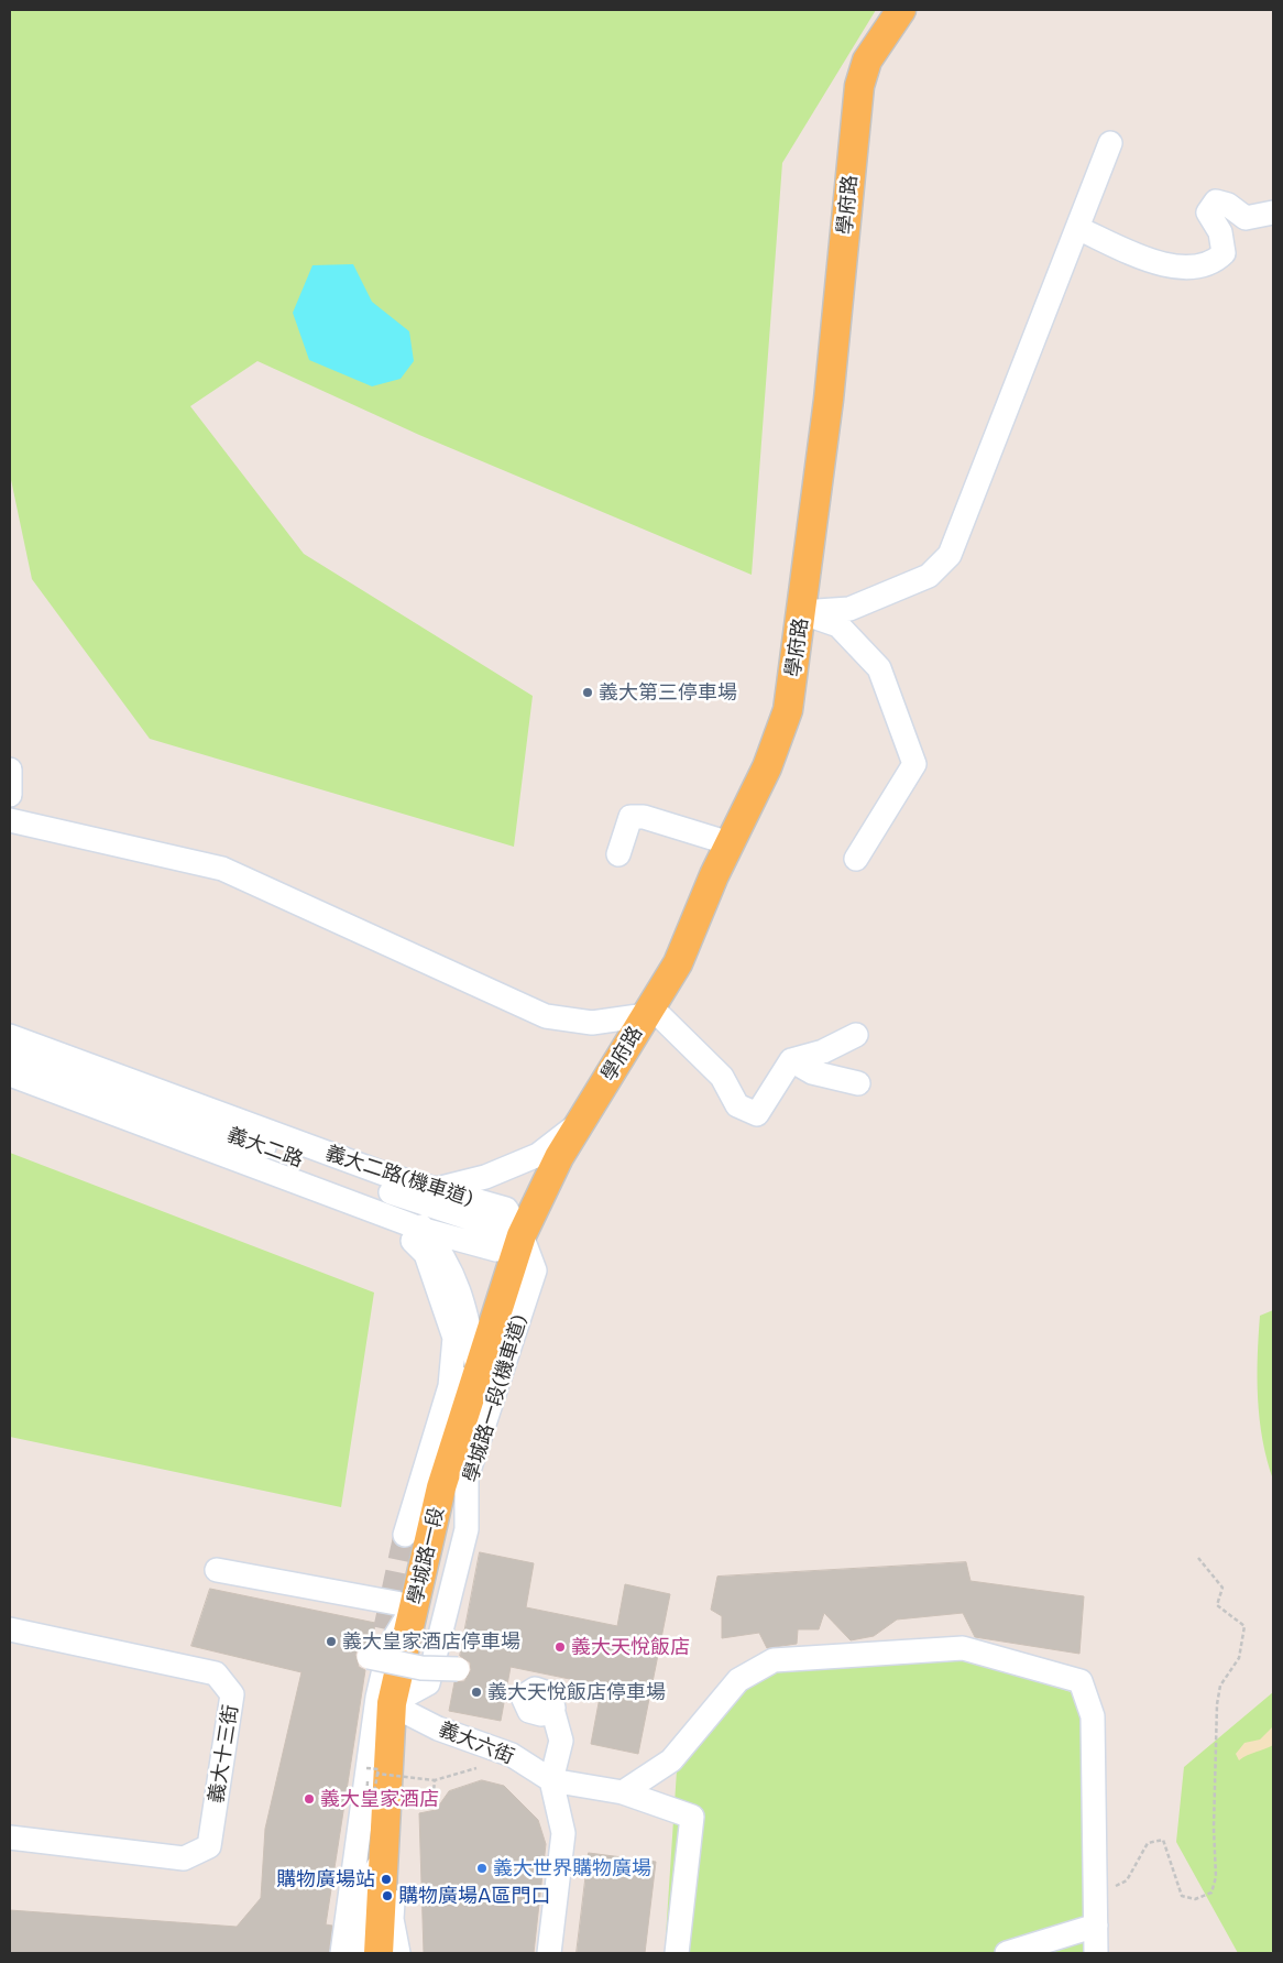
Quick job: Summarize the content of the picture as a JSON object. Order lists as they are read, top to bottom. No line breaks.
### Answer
{"streets":{"main road":["學府路","學城路一段"],"street":["義大二路","義大二路(機車道)","學城路一段(機車道)","義大六街","義大十三街"]},"crossings":[["學府路","義大二路"],["學府路","義大二路(機車道)"],["學府路","學城路一段(機車道)"],["學府路","學城路一段"],["義大二路","義大二路(機車道)"],["義大二路","學城路一段(機車道)"],["義大二路","學城路一段"],["義大二路(機車道)","學城路一段(機車道)"],["義大二路(機車道)","學城路一段"],["學城路一段(機車道)","學城路一段"],["學城路一段(機車道)","義大六街"],["學城路一段","義大六街"]],"places":["義大第三停車場","義大皇家酒店停車場","義大天悅飯店","義大天悅飯店停車場","義大皇家酒店","義大世界購物廣場","購物廣場站","購物廣場A區門口"]}
